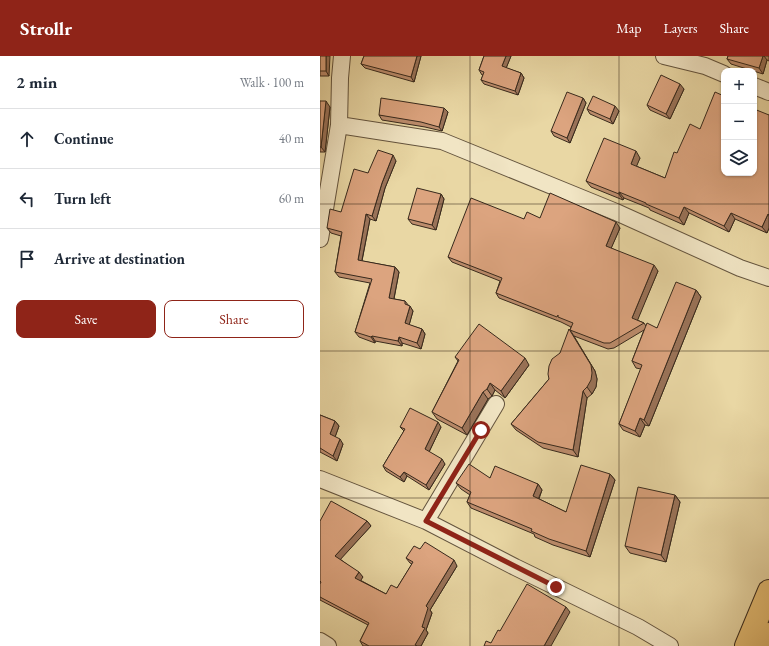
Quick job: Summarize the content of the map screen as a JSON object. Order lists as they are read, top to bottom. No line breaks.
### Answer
{"page":{"header":"Strollr","nav":["Map","Layers","Share"],"heading":["2 min","Walk · 100 m"],"map_buttons":["+","−"],"list":[["Continue","40 m"],["Turn left","60 m"],"Arrive at destination"],"buttons":["Save","Share"]}}
